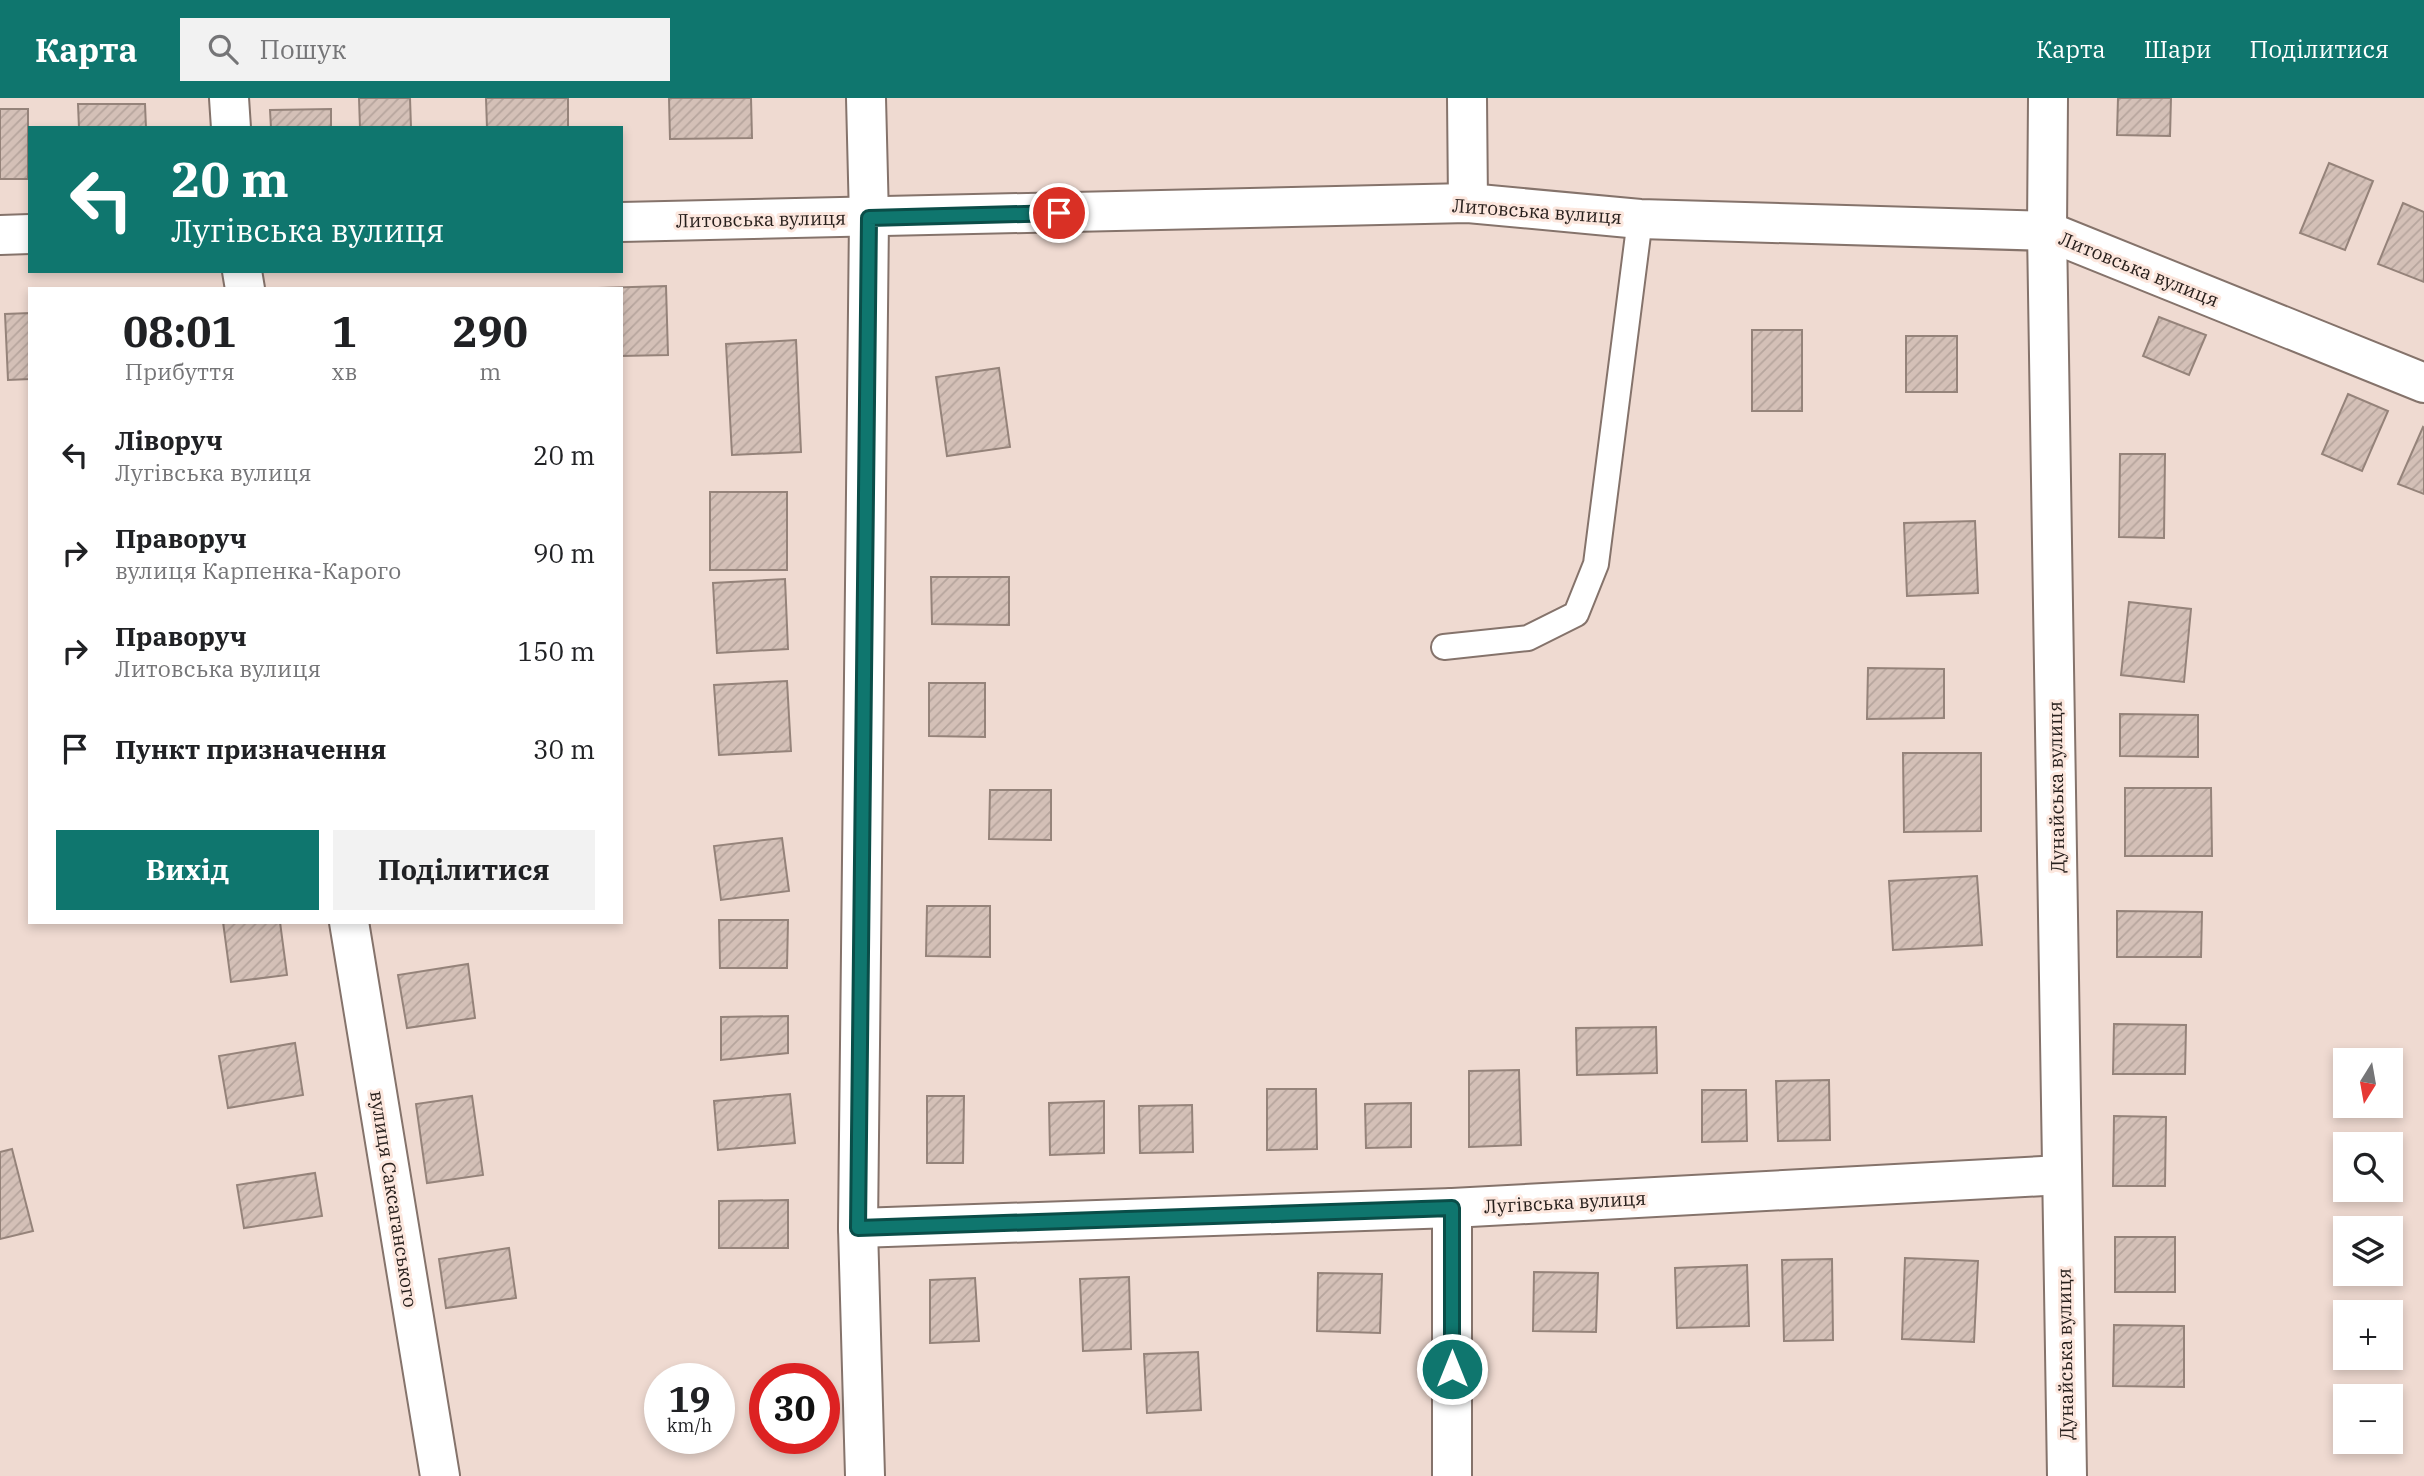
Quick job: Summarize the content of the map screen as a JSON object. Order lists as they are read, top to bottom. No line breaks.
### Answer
{"streets":{"street":["Литовська вулиця","Дунайська вулиця","вулиця Саксаганського","Лугівська вулиця"]},"crossings":[["Литовська вулиця","Дунайська вулиця"],["Дунайська вулиця","Лугівська вулиця"]],"north":"bottom","page":{"header":"Карта","search":"Пошук","nav":["Карта","Шари","Поділитися"],"turn":["20 m","Лугівська вулиця"],"eta":["08:01","Прибуття","1","хв","290","m"],"list":[{"name":"Ліворуч","note":"Лугівська вулиця","value":"20 m"},{"name":"Праворуч","note":"вулиця Карпенка-Карого","value":"90 m"},{"name":"Праворуч","note":"Литовська вулиця","value":"150 m"},{"name":"Пункт призначення","value":"30 m"}],"buttons":["Вихід","Поділитися"],"map_buttons":["+","−"],"speed":"19 km/h","limit":"30"}}
